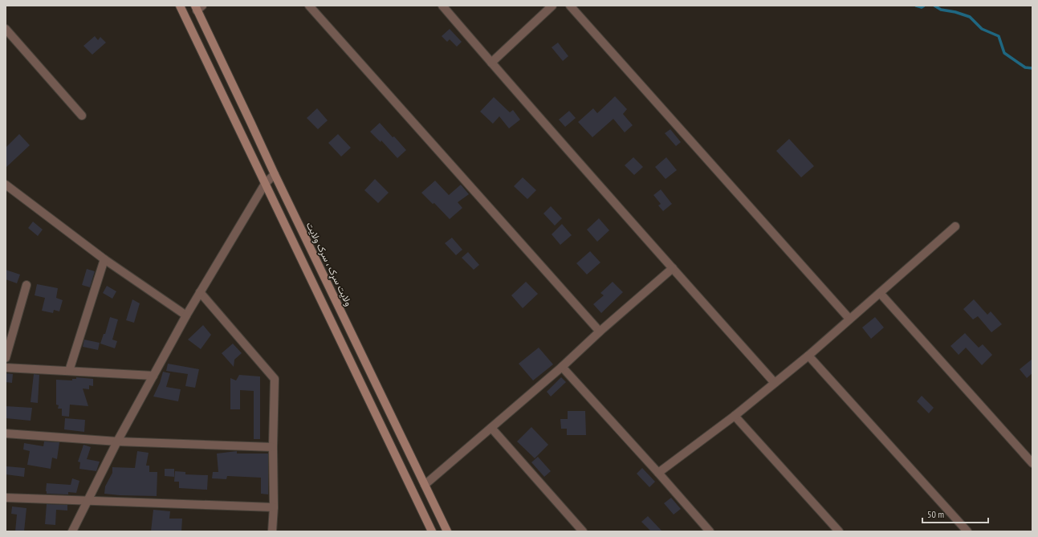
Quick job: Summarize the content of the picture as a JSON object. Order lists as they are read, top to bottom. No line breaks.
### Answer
{"streets":{"main road":["ولایت سړک ، سرک ولایت"]},"scale_bar":"50 m"}
